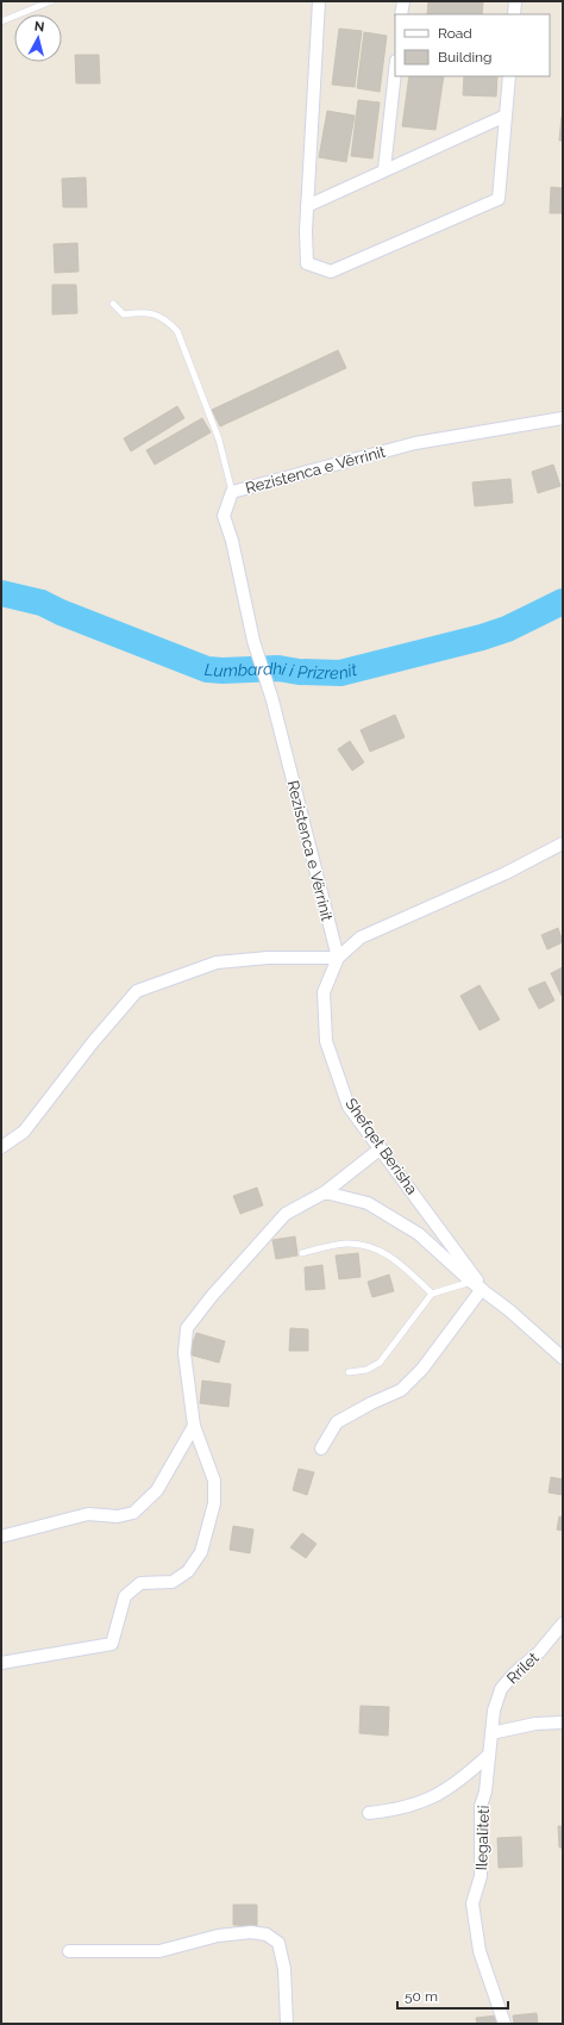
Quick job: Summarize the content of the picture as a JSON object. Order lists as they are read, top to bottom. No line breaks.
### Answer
{"streets":{"street":["Rezistenca e Vërrinit","Shefqet Berisha","Rrilet","Ilegaliteti"]},"crossings":[["Rezistenca e Vërrinit","Shefqet Berisha"],["Rrilet","Ilegaliteti"]],"water":["Lumbardhi i Prizrenit"],"legend":["Road","Building"],"scale_bar":"50 m","north":"top"}
